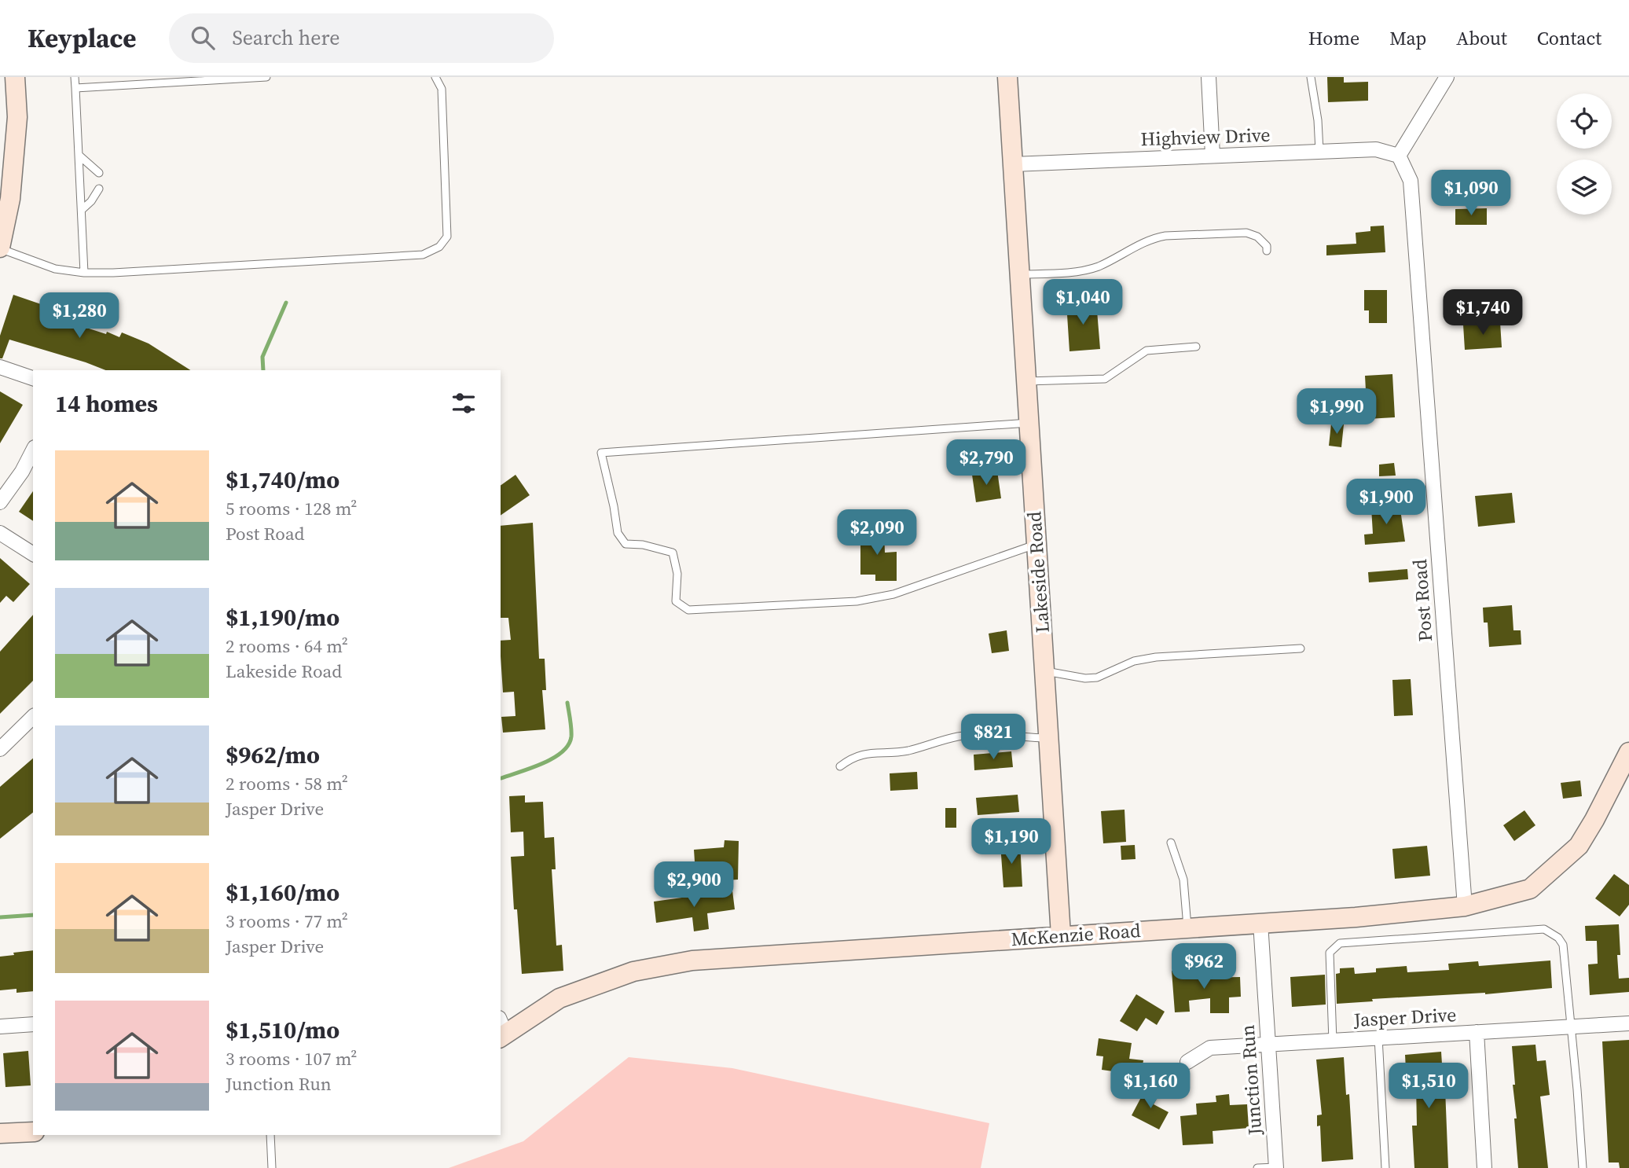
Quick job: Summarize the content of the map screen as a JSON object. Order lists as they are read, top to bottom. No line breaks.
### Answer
{"streets":{"street":["Highview Drive","Lakeside Road","Post Road","McKenzie Road","Jasper Drive","Junction Run"]},"crossings":[["Highview Drive","Lakeside Road"],["Highview Drive","Post Road"],["Lakeside Road","McKenzie Road"],["Post Road","McKenzie Road"],["McKenzie Road","Junction Run"],["Jasper Drive","Junction Run"]],"page":{"header":"Keyplace","search":"Search here","nav":["Home","Map","About","Contact"],"price":["$1,090","$1,040","$1,740","$1,280","$1,990","$2,790","$1,900","$2,090","$821","$1,190","$2,900","$962","$1,160","$1,510"],"heading":"14 homes","list":[{"name":"$1,740/mo","note":"5 rooms · 128 m² · Post Road"},{"name":"$1,190/mo","note":"2 rooms · 64 m² · Lakeside Road"},{"name":"$962/mo","note":"2 rooms · 58 m² · Jasper Drive"},{"name":"$1,160/mo","note":"3 rooms · 77 m² · Jasper Drive"},{"name":"$1,510/mo","note":"3 rooms · 107 m² · Junction Run"}]}}
